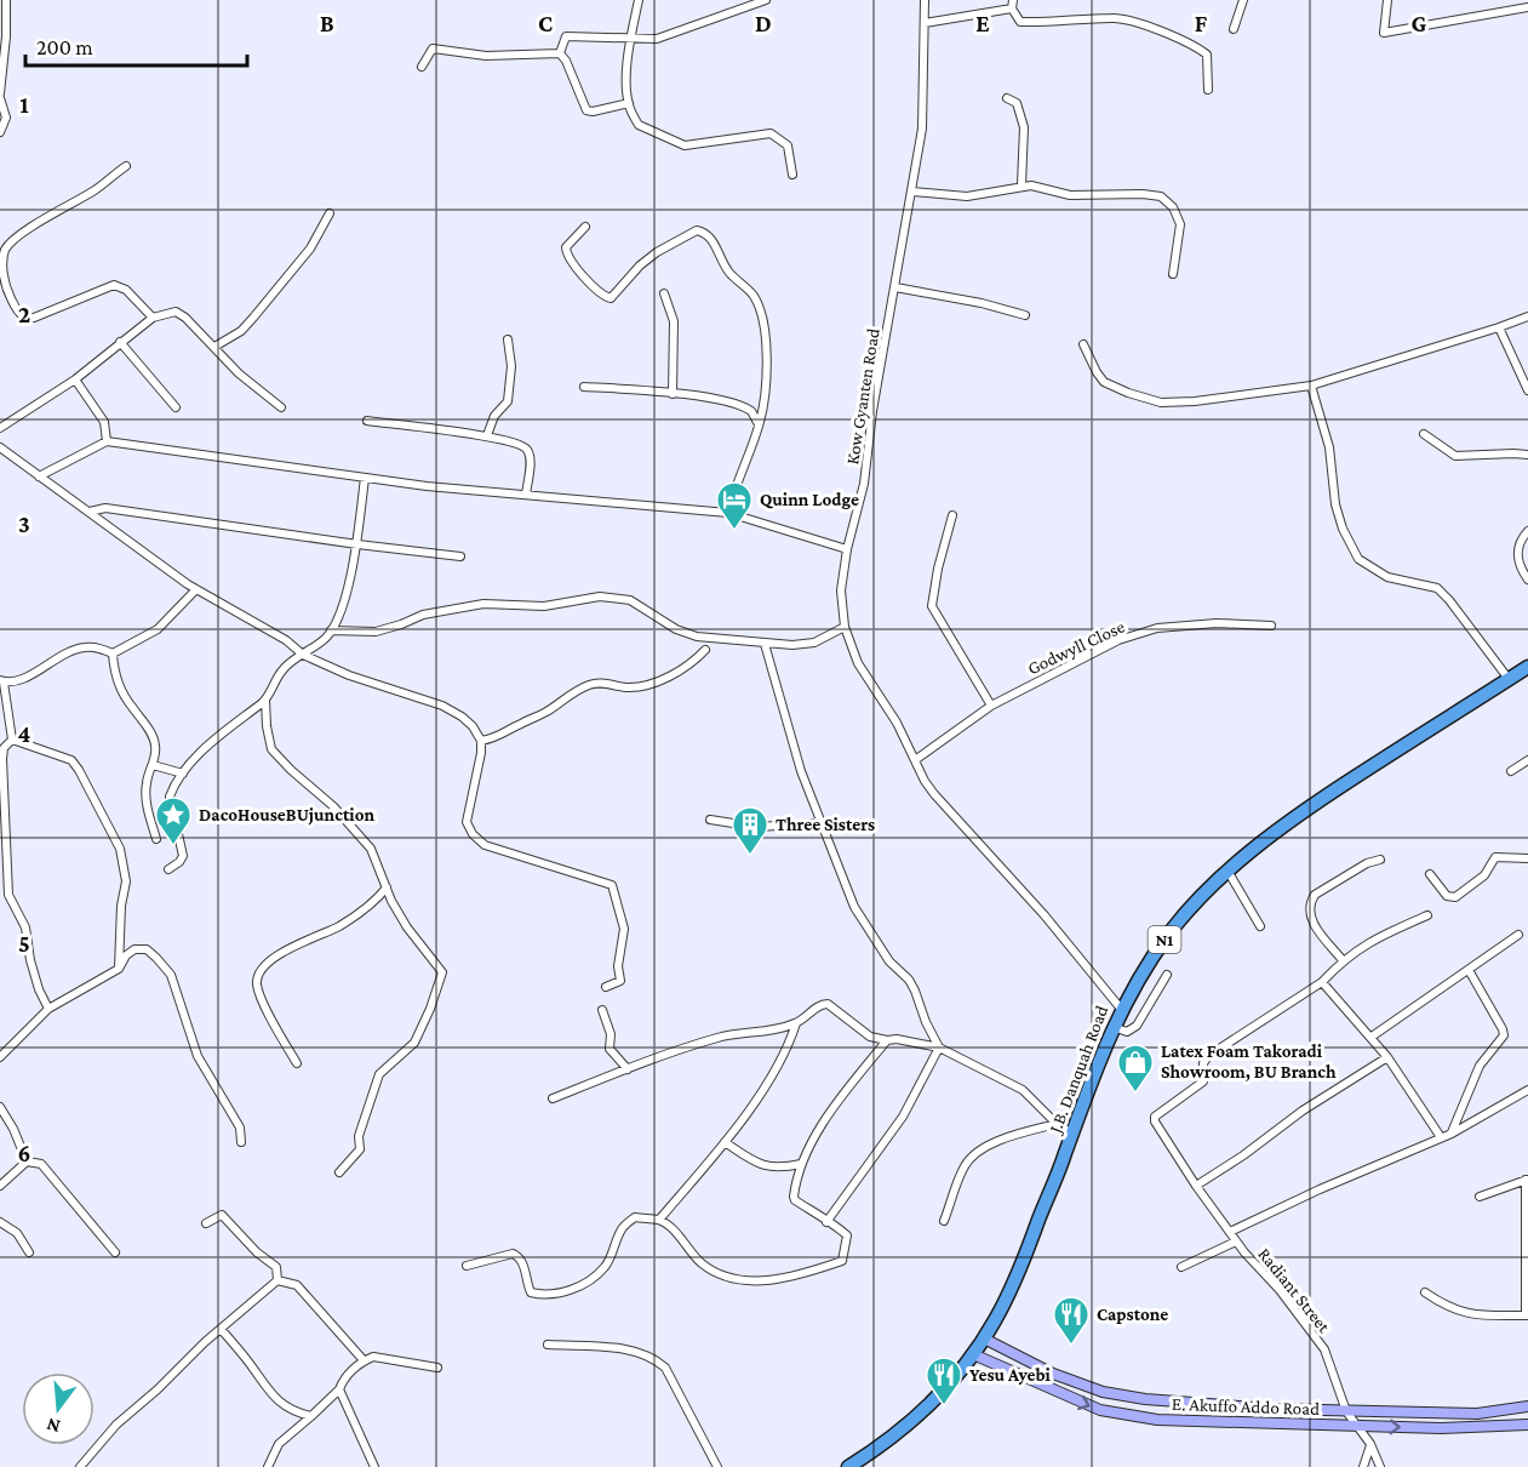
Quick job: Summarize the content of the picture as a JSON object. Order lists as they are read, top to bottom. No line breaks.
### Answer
{"streets":{"highway":["N1","J.B. Danquah Road"],"main road":["E. Akuffo Addo Road"],"street":["Kow Gyanten Road","Godwyll Close","Radiant Street"]},"crossings":[["Kow Gyanten Road","Godwyll Close"],["Kow Gyanten Road","J.B. Danquah Road"],["N1","J.B. Danquah Road"],["N1","E. Akuffo Addo Road"],["J.B. Danquah Road","E. Akuffo Addo Road"],["Radiant Street","E. Akuffo Addo Road"]],"places":{"hotel":["Quinn Lodge"],"place":["DacoHouseBUjunction"],"building":["Three Sisters"],"shop":["Latex Foam Takoradi Showroom, BU Branch"],"restaurant":["Capstone","Yesu Ayebi"]},"scale_bar":"200 m","north":"bottom","grid":{"columns":["B","C","D","E","F","G"],"rows":["1","2","3","4","5","6"]}}
